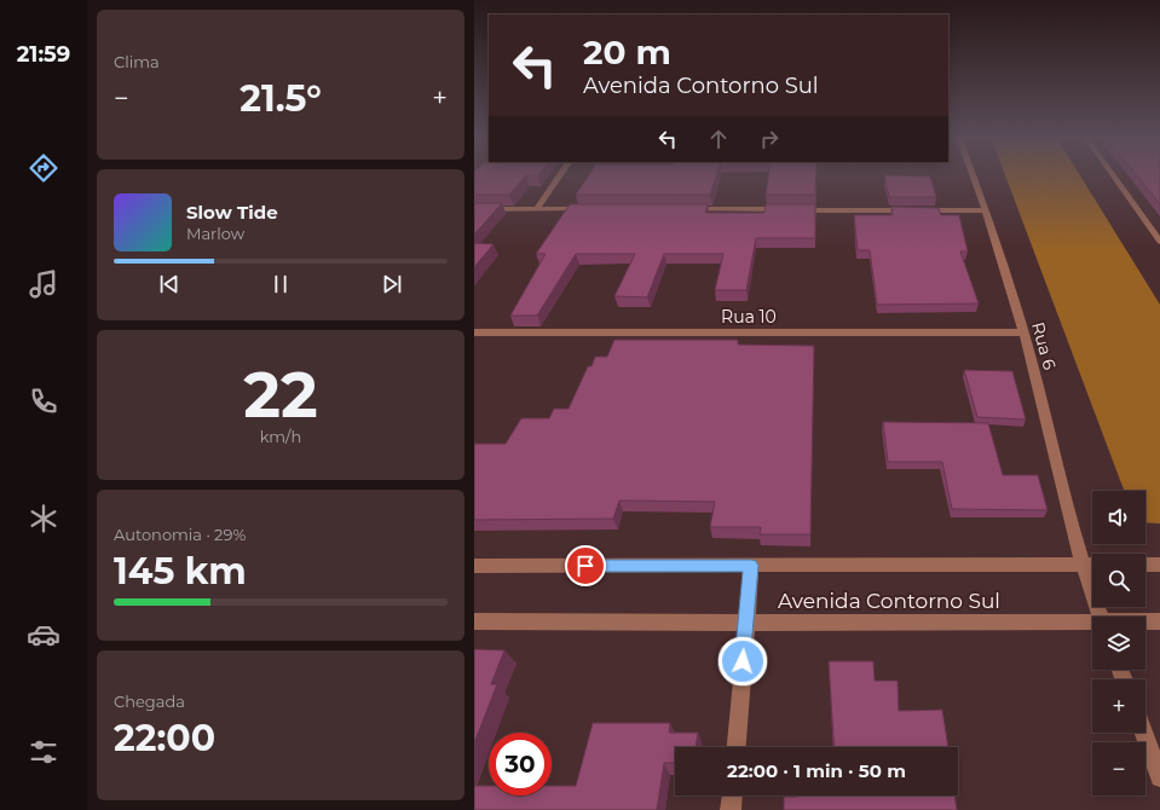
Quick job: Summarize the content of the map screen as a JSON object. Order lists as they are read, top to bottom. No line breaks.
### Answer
{"streets":{"street":["Rua 10","Rua 6","Avenida Contorno Sul"]},"crossings":[["Rua 10","Rua 6"],["Rua 6","Avenida Contorno Sul"]],"page":{"tabs":"21:59","tile":["Clima",["22","km/h"],["Autonomia · 29%","145 km"],["Chegada","22:00"]],"turn":["20 m","Avenida Contorno Sul"],"heat":["−","21.5°","+"],"song":["Slow Tide","Marlow"],"map_buttons":["+","−"],"limit":"30","trip":"22:00 · 1 min · 50 m"}}
